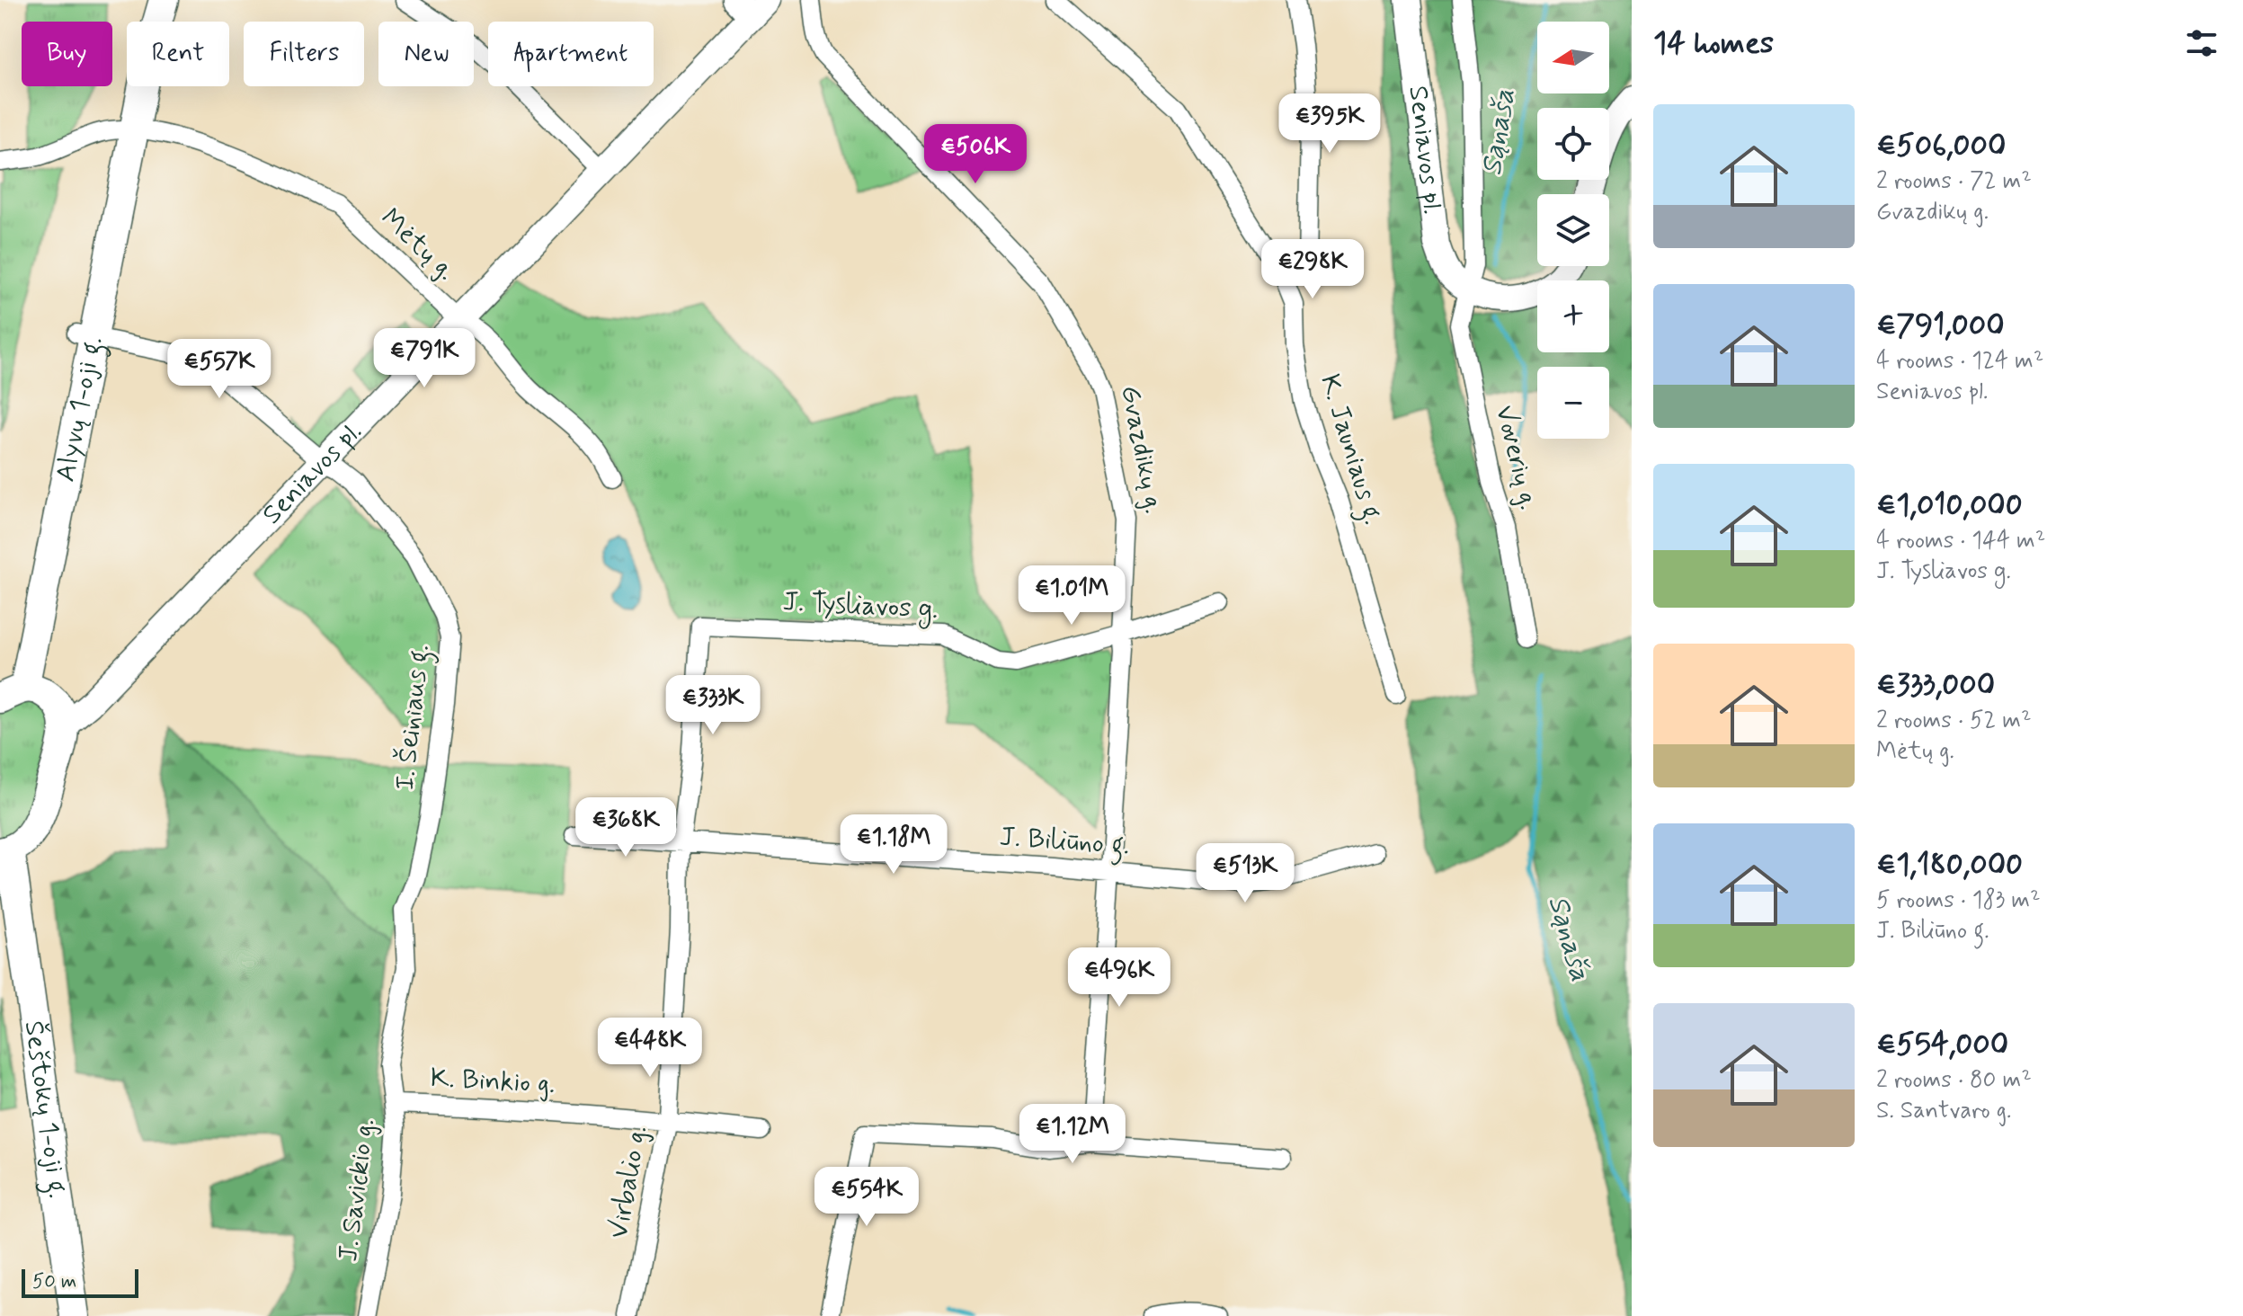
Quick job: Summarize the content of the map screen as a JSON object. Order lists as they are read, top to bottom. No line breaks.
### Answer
{"streets":{"main road":["Seniavos pl.","Alyvų 1-oji g.","Šeštokų 1-oji g."],"street":["Mėtų g.","Gvazdikų g.","K. Jauniaus g.","Voverių g.","J. Tysliavos g.","I. Šeiniaus g.","J. Biliūno g.","K. Binkio g.","Virbalio g.","J. Savickio g."]},"crossings":[["Seniavos pl.","Mėtų g."],["Seniavos pl.","Voverių g."],["Seniavos pl.","I. Šeiniaus g."],["Mėtų g.","Alyvų 1-oji g."],["Alyvų 1-oji g.","I. Šeiniaus g."],["Gvazdikų g.","J. Tysliavos g."],["Gvazdikų g.","J. Biliūno g."],["J. Tysliavos g.","J. Biliūno g."],["J. Tysliavos g.","Virbalio g."],["I. Šeiniaus g.","J. Savickio g."],["J. Biliūno g.","Virbalio g."],["K. Binkio g.","Virbalio g."],["K. Binkio g.","J. Savickio g."]],"water":["Sąnaša"],"scale_bar":"50 m","north":"left","page":{"heading":"14 homes","map_buttons":["+","−"],"chip":["Buy","Rent","Filters","New","Apartment"],"list":[{"name":"€506,000","note":"2 rooms · 72 m² · Gvazdikų g."},{"name":"€791,000","note":"4 rooms · 124 m² · Seniavos pl."},{"name":"€1,010,000","note":"4 rooms · 144 m² · J. Tysliavos g."},{"name":"€333,000","note":"2 rooms · 52 m² · Mėtų g."},{"name":"€1,180,000","note":"5 rooms · 183 m² · J. Biliūno g."},{"name":"€554,000","note":"2 rooms · 80 m² · S. Santvaro g."}],"price":["€395K","€506K","€298K","€791K","€557K","€1.01M","€333K","€368K","€1.18M","€513K","€496K","€448K","€1.12M","€554K"],"scale":"50 m"}}
